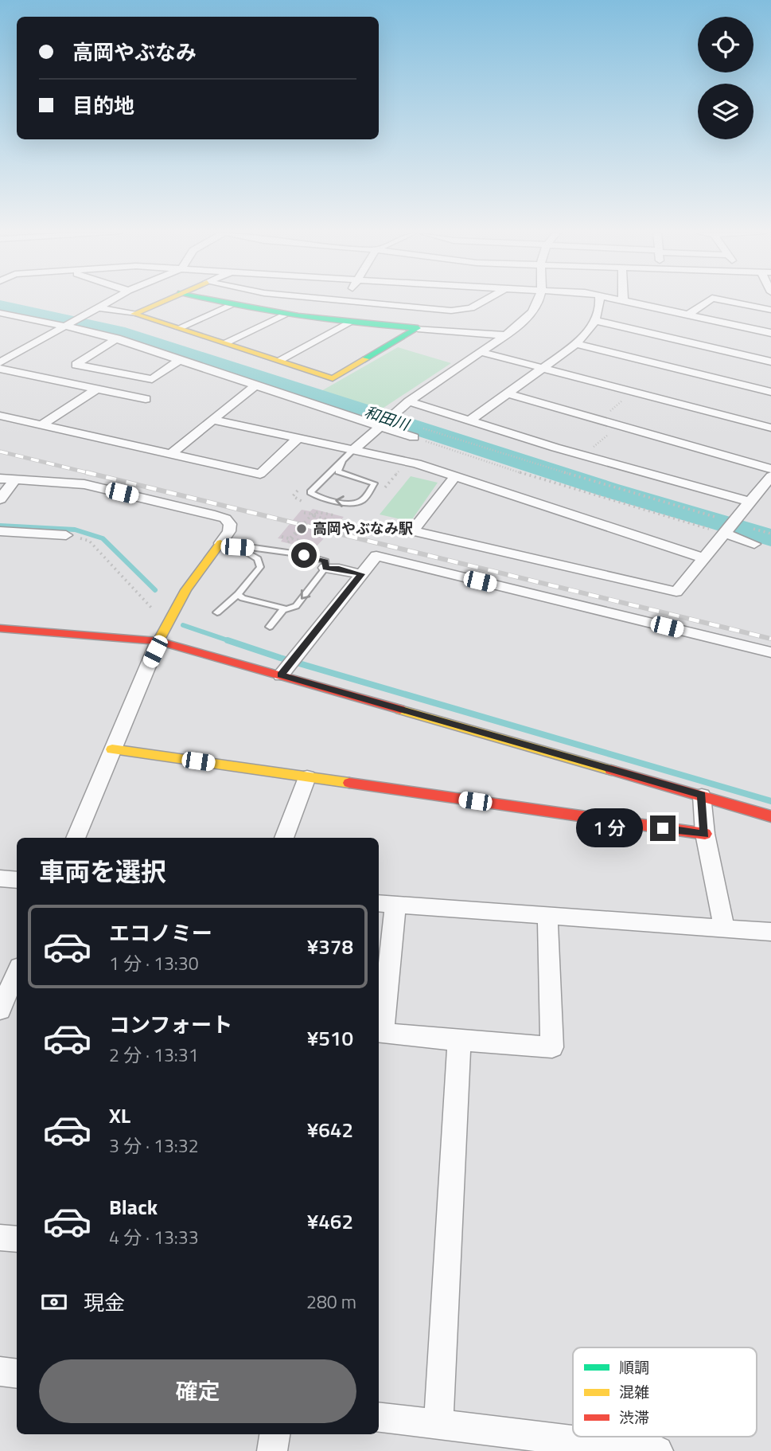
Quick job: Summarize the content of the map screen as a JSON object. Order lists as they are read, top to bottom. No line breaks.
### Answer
{"water":["和田川"],"places":["高岡やぶなみ駅"],"legend":["順調","混雑","渋滞"],"page":{"banner":["高岡やぶなみ","目的地"],"bubble":"1 分","heading":"車両を選択","list":[{"name":"エコノミー","note":"1 分 · 13:30","value":"¥378"},{"name":"コンフォート","note":"2 分 · 13:31","value":"¥510"},{"name":"XL","note":"3 分 · 13:32","value":"¥642"},{"name":"Black","note":"4 分 · 13:33","value":"¥462"}],"pay":["現金","280 m"],"buttons":"確定"}}
